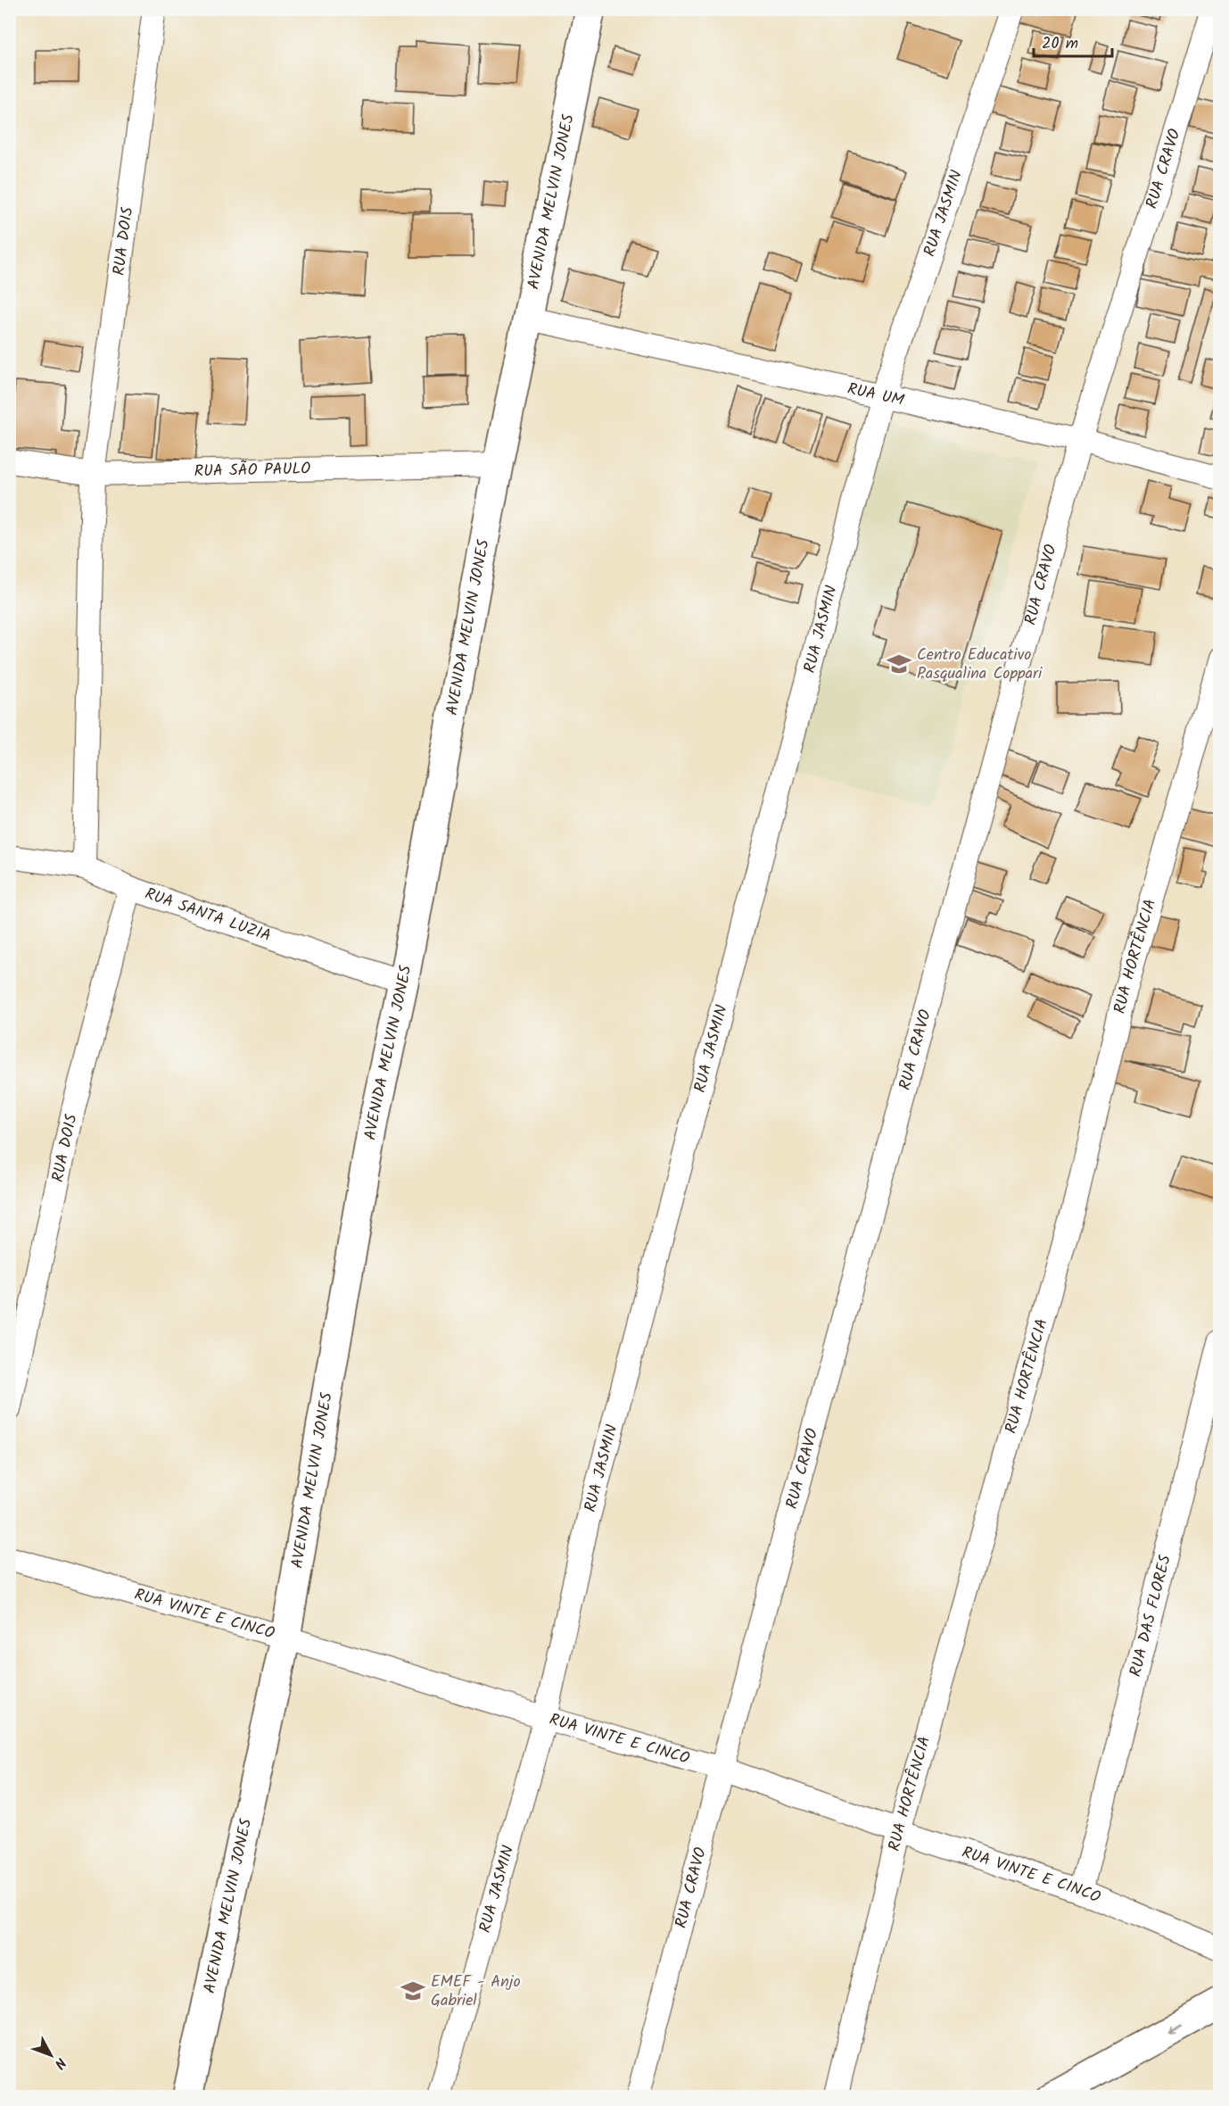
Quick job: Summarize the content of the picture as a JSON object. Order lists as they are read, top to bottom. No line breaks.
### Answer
{"streets":{"main road":["AVENIDA MELVIN JONES"],"street":["RUA CRAVO","RUA JASMIN","RUA DOIS","RUA UM","RUA SÃO PAULO","RUA SANTA LUZIA","RUA HORTÊNCIA","RUA VINTE E CINCO","RUA DAS FLORES"]},"crossings":[["RUA CRAVO","RUA UM"],["RUA CRAVO","RUA VINTE E CINCO"],["AVENIDA MELVIN JONES","RUA UM"],["AVENIDA MELVIN JONES","RUA SÃO PAULO"],["AVENIDA MELVIN JONES","RUA SANTA LUZIA"],["AVENIDA MELVIN JONES","RUA VINTE E CINCO"],["RUA JASMIN","RUA UM"],["RUA JASMIN","RUA VINTE E CINCO"],["RUA DOIS","RUA SÃO PAULO"],["RUA DOIS","RUA SANTA LUZIA"],["RUA HORTÊNCIA","RUA VINTE E CINCO"],["RUA VINTE E CINCO","RUA DAS FLORES"]],"places":{"school or university":["Centro Educativo Pasqualina Coppari","EMEF - Anjo Gabriel"]},"scale_bar":"20 m","north":"bottom right"}
